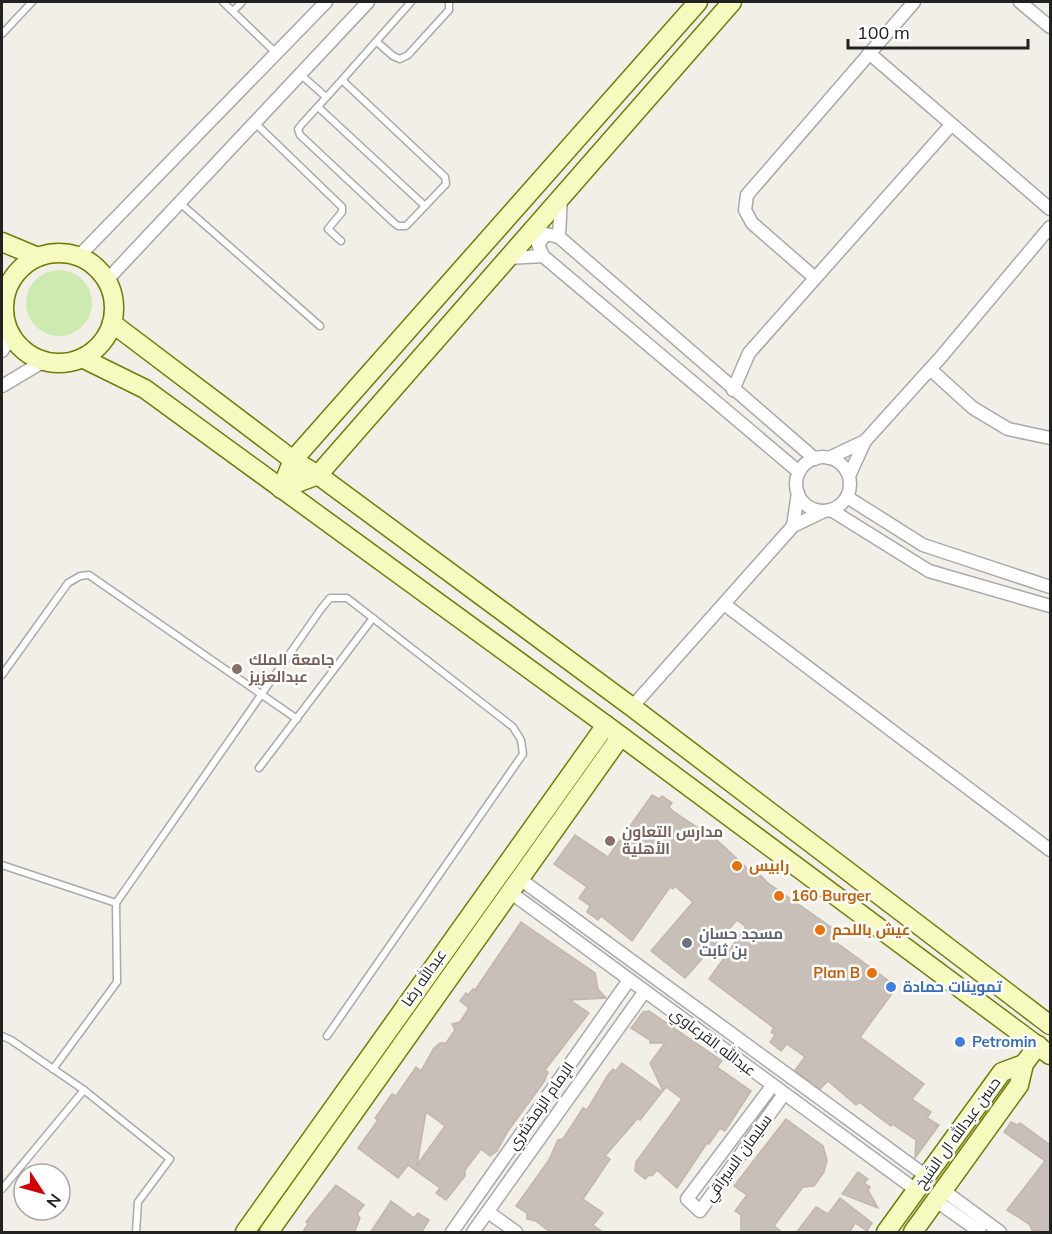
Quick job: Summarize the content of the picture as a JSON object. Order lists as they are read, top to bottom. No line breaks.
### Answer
{"streets":{"street":["عبدالله رضا","عبدالله القرعاوي","الإمام الزمخشري","حسن عبدالله ال الشيخ","سليمان السيراقي"]},"crossings":[["عبدالله رضا","عبدالله القرعاوي"],["عبدالله القرعاوي","الإمام الزمخشري"],["عبدالله القرعاوي","حسن عبدالله ال الشيخ"],["عبدالله القرعاوي","سليمان السيراقي"]],"places":["جامعة الملك عبدالعزيز","مدارس التعاون الأهلية","رابيس","160 Burger","عيش باللحم","مسجد حسان بن ثابت","Plan B","تموينات حمادة","Petromin"],"scale_bar":"100 m","north":"bottom right"}
